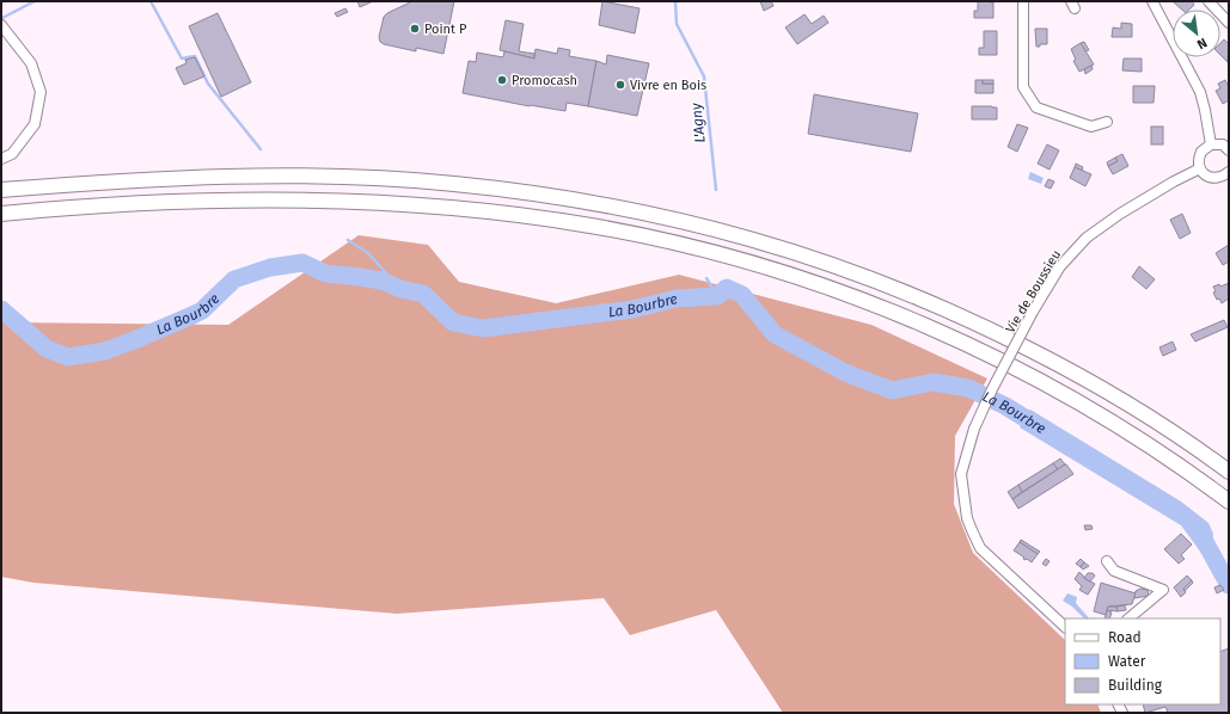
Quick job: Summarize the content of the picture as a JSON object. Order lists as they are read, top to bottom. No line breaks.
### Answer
{"streets":{"street":["Vie de Boussieu"]},"water":["L'Agny","La Bourbre"],"places":["Point P","Promocash","Vivre en Bois"],"legend":["Road","Water","Building"],"north":"bottom right"}
